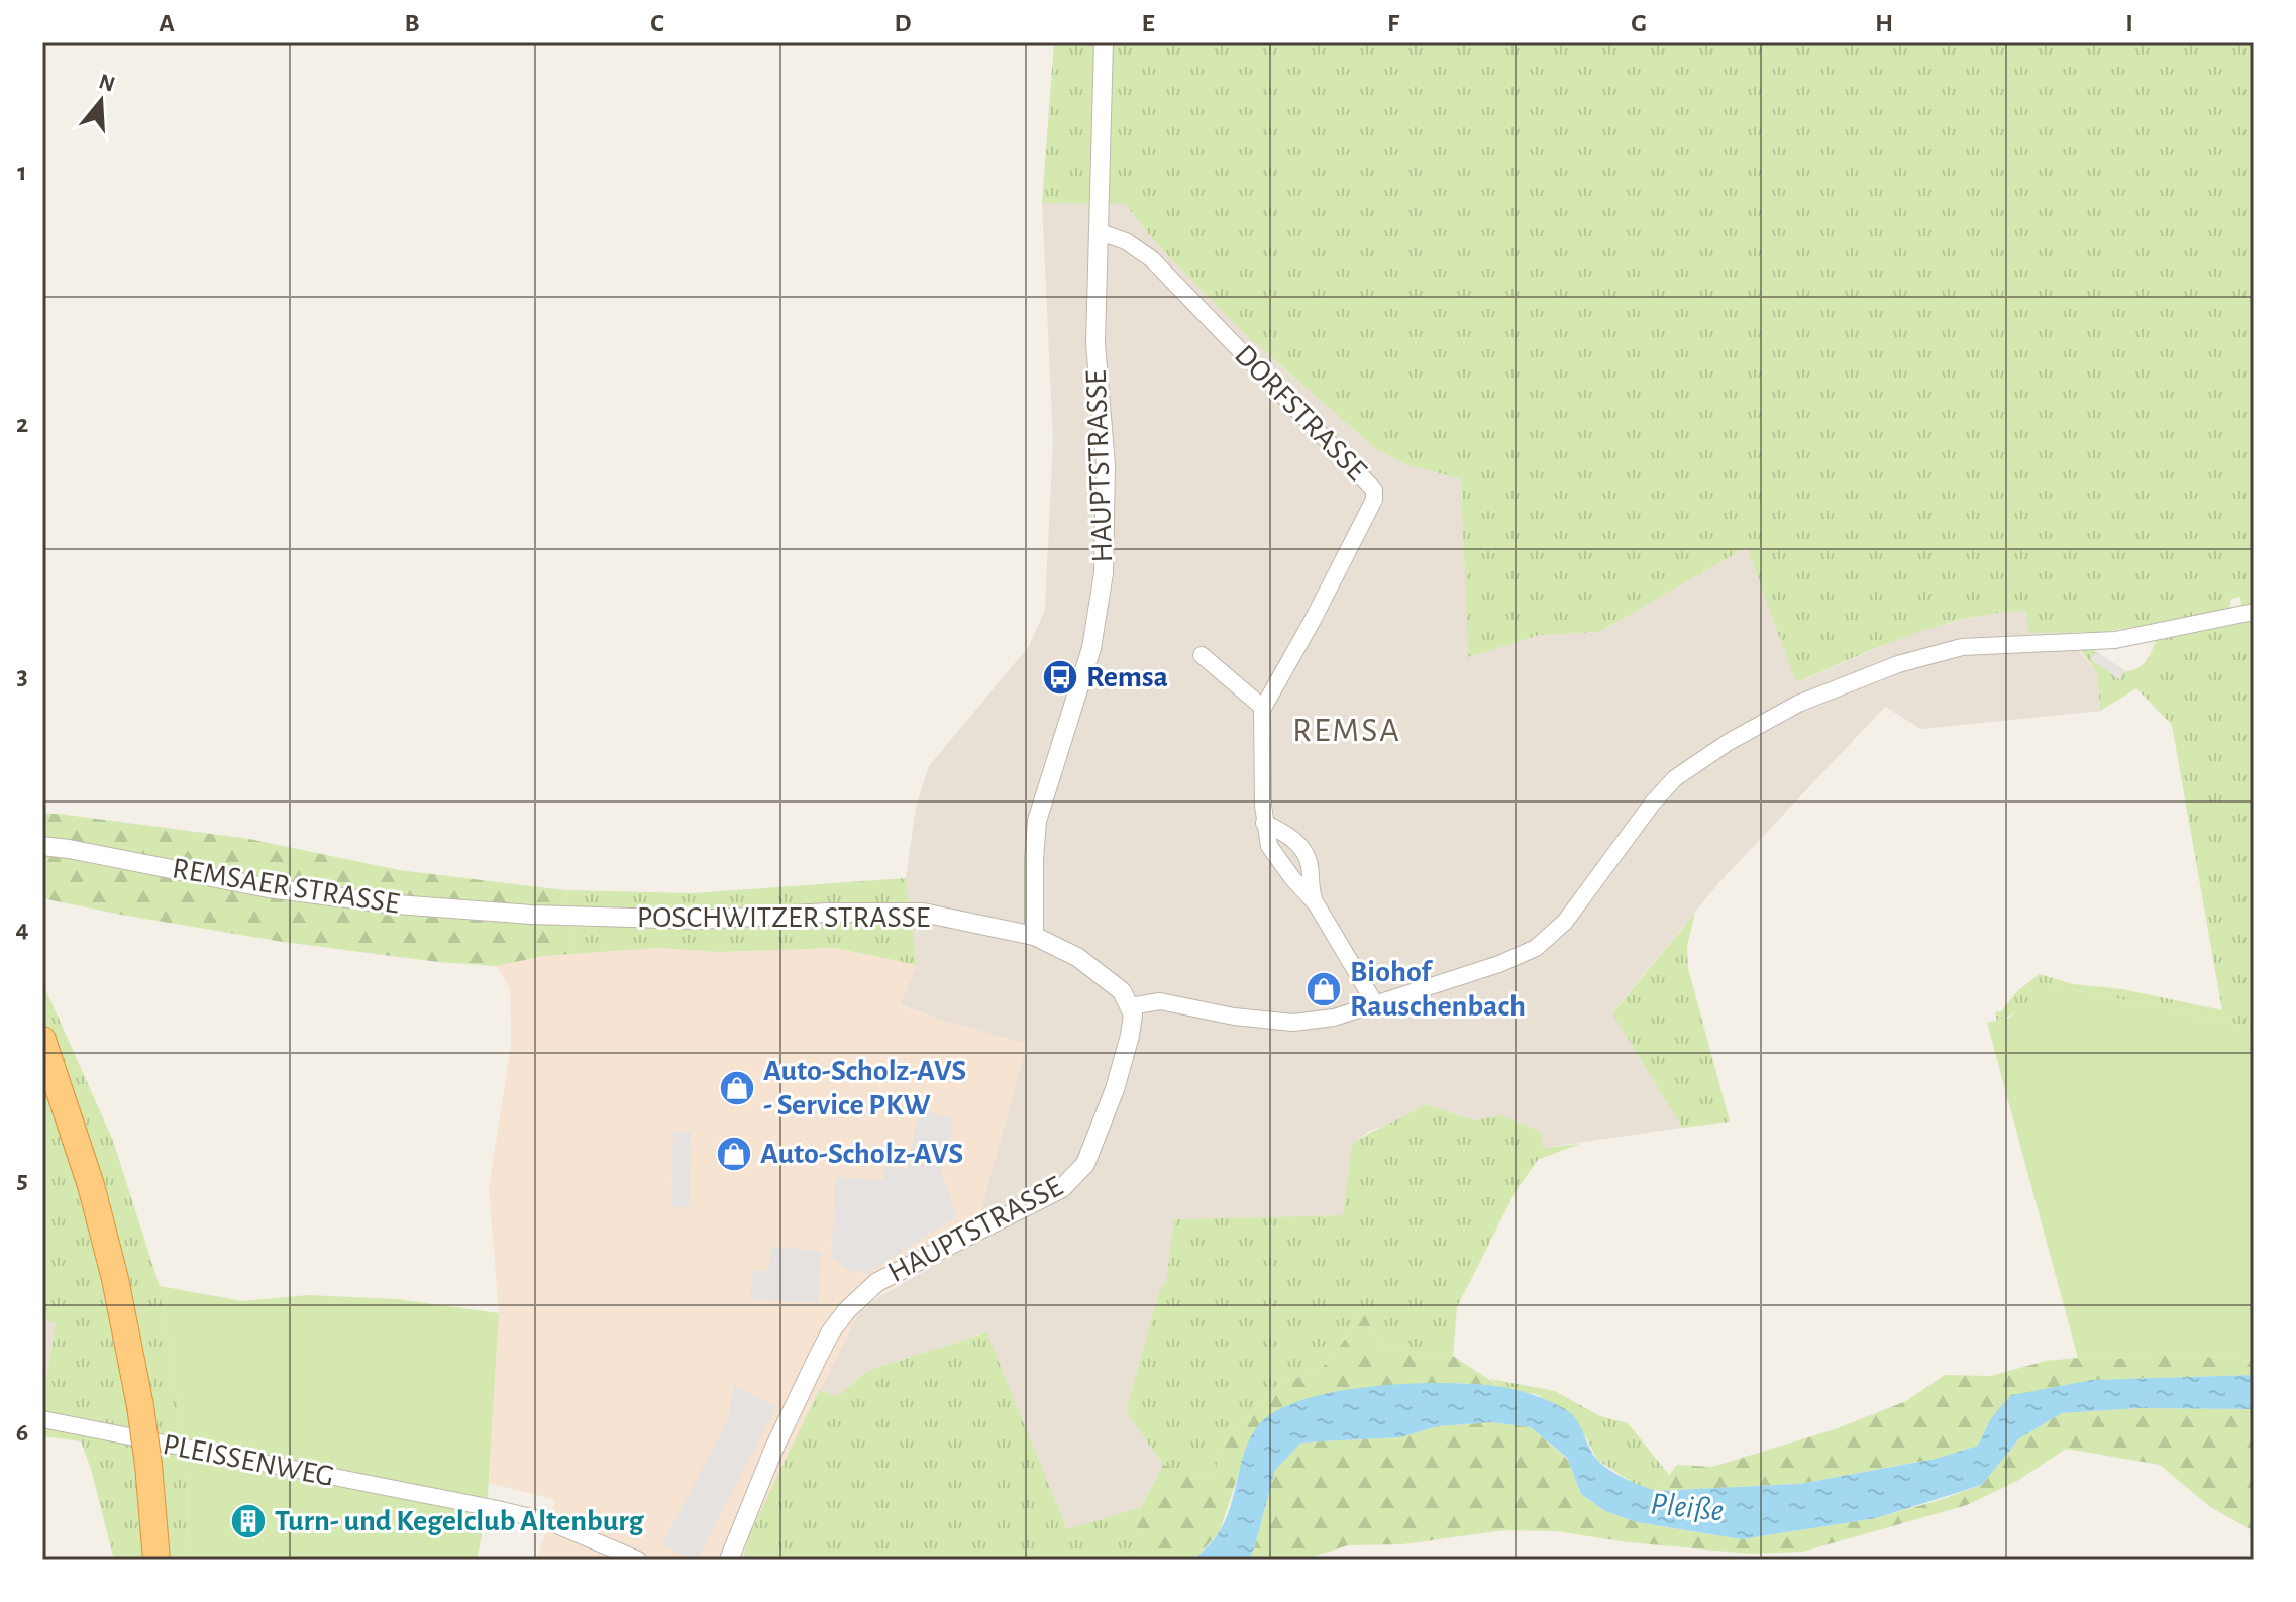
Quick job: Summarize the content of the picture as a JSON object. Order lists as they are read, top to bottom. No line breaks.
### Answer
{"streets":{"street":["DORFSTRASSE","HAUPTSTRASSE","REMSAER STRASSE","POSCHWITZER STRASSE","PLEISSENWEG"]},"crossings":[["DORFSTRASSE","HAUPTSTRASSE"],["HAUPTSTRASSE","POSCHWITZER STRASSE"],["REMSAER STRASSE","POSCHWITZER STRASSE"]],"districts":["REMSA"],"water":["Pleiße"],"places":{"bus stop":["Remsa"],"shop":["Biohof Rauschenbach","Auto-Scholz-AVS - Service PKW","Auto-Scholz-AVS"],"building":["Turn- und Kegelclub Altenburg"]},"north":"top","grid":{"columns":["A","B","C","D","E","F","G","H","I"],"rows":["1","2","3","4","5","6"]}}
